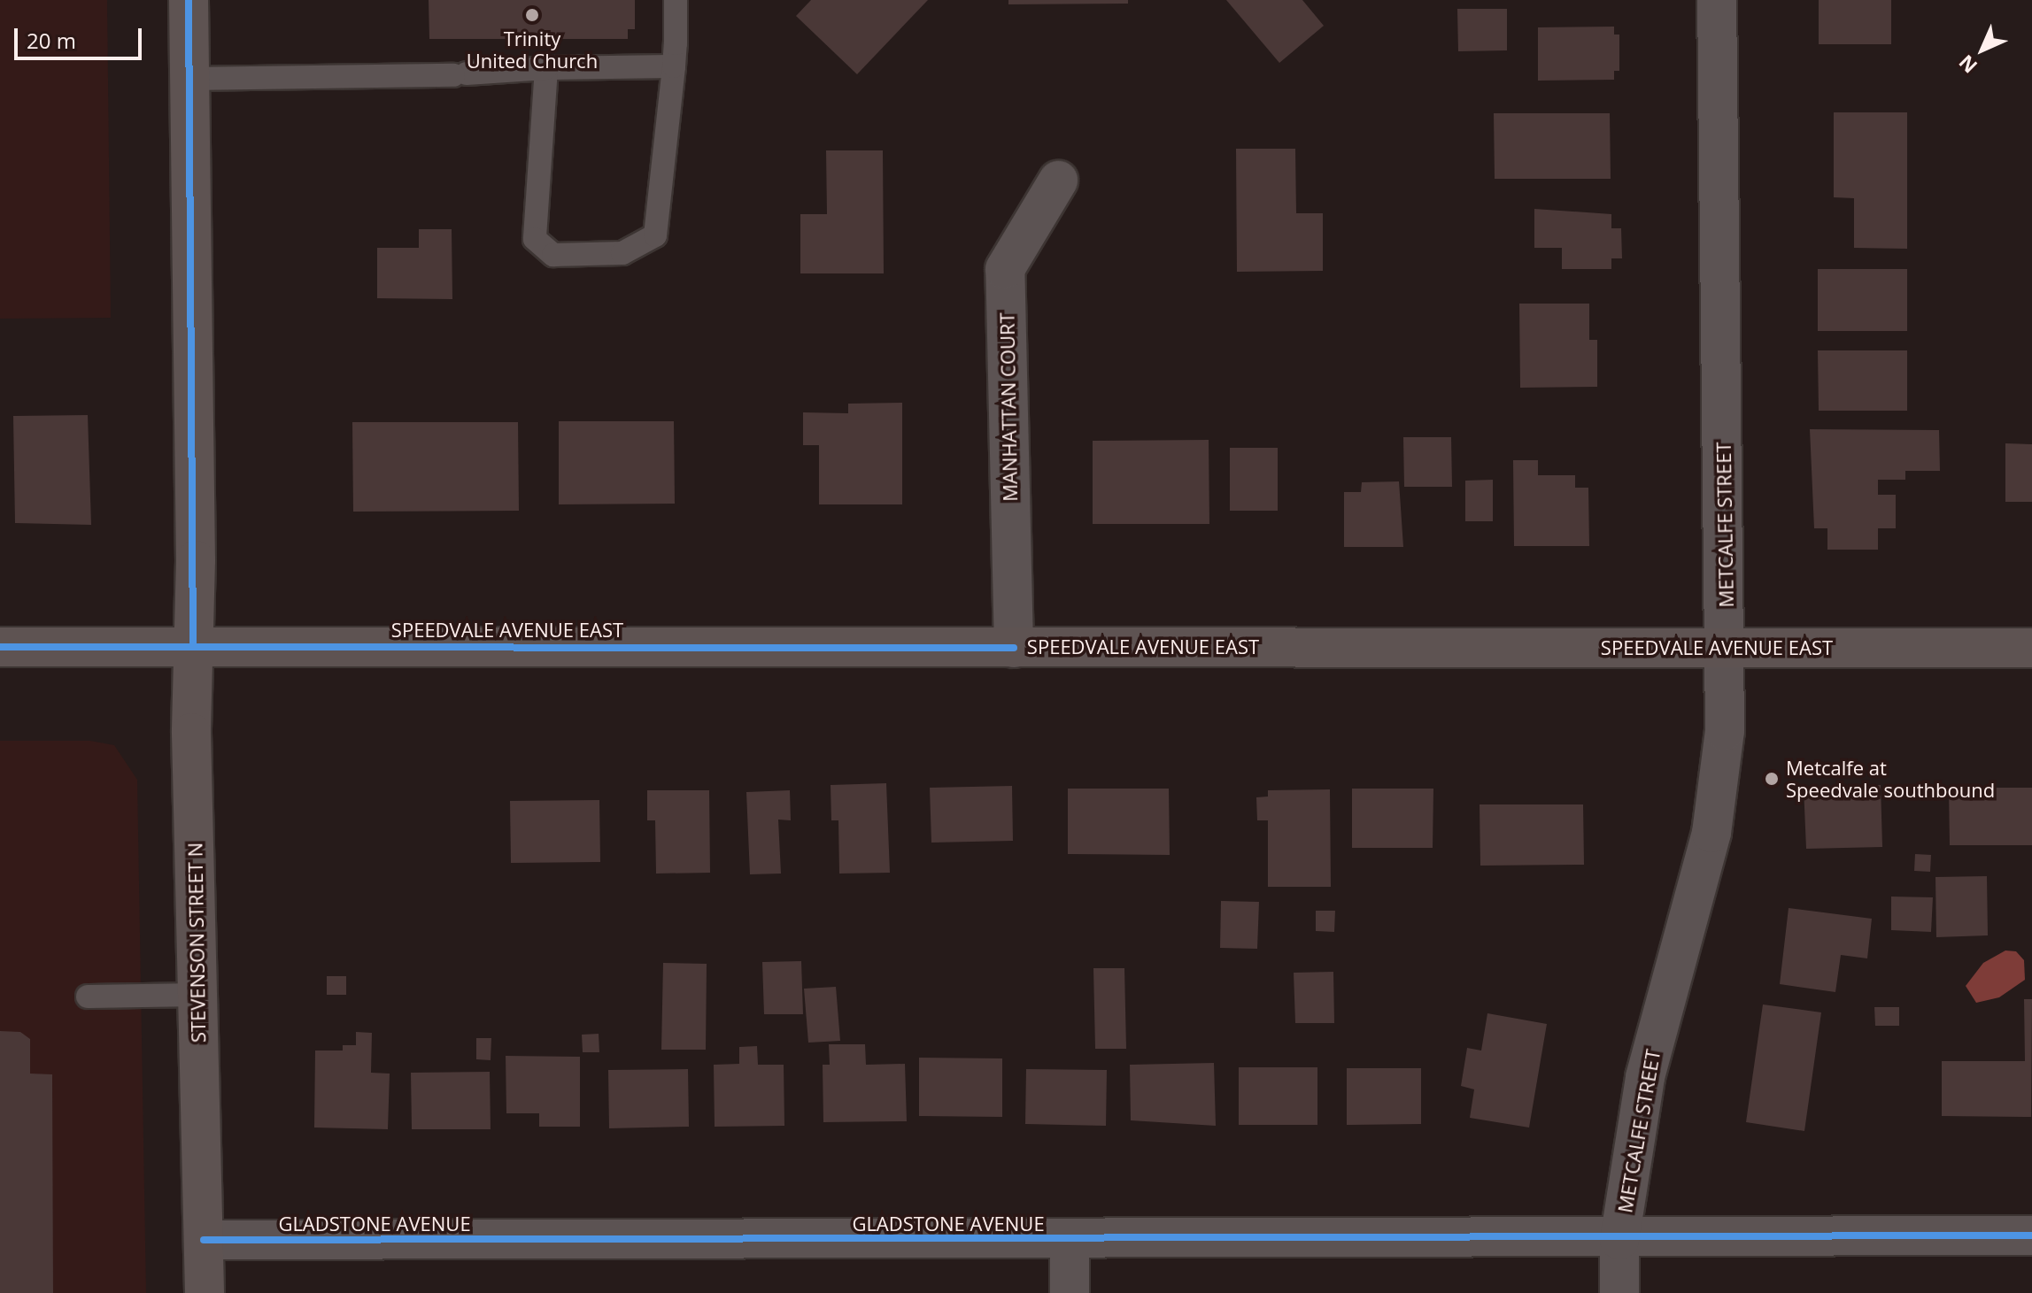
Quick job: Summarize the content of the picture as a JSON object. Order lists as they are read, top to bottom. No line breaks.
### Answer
{"streets":{"main road":["SPEEDVALE AVENUE EAST","STEVENSON STREET N"],"street":["MANHATTAN COURT","METCALFE STREET","GLADSTONE AVENUE"]},"crossings":[["MANHATTAN COURT","SPEEDVALE AVENUE EAST"],["METCALFE STREET","SPEEDVALE AVENUE EAST"],["METCALFE STREET","GLADSTONE AVENUE"],["SPEEDVALE AVENUE EAST","STEVENSON STREET N"],["STEVENSON STREET N","GLADSTONE AVENUE"]],"places":["Trinity United Church","Metcalfe at Speedvale southbound"],"scale_bar":"20 m","north":"bottom left"}
